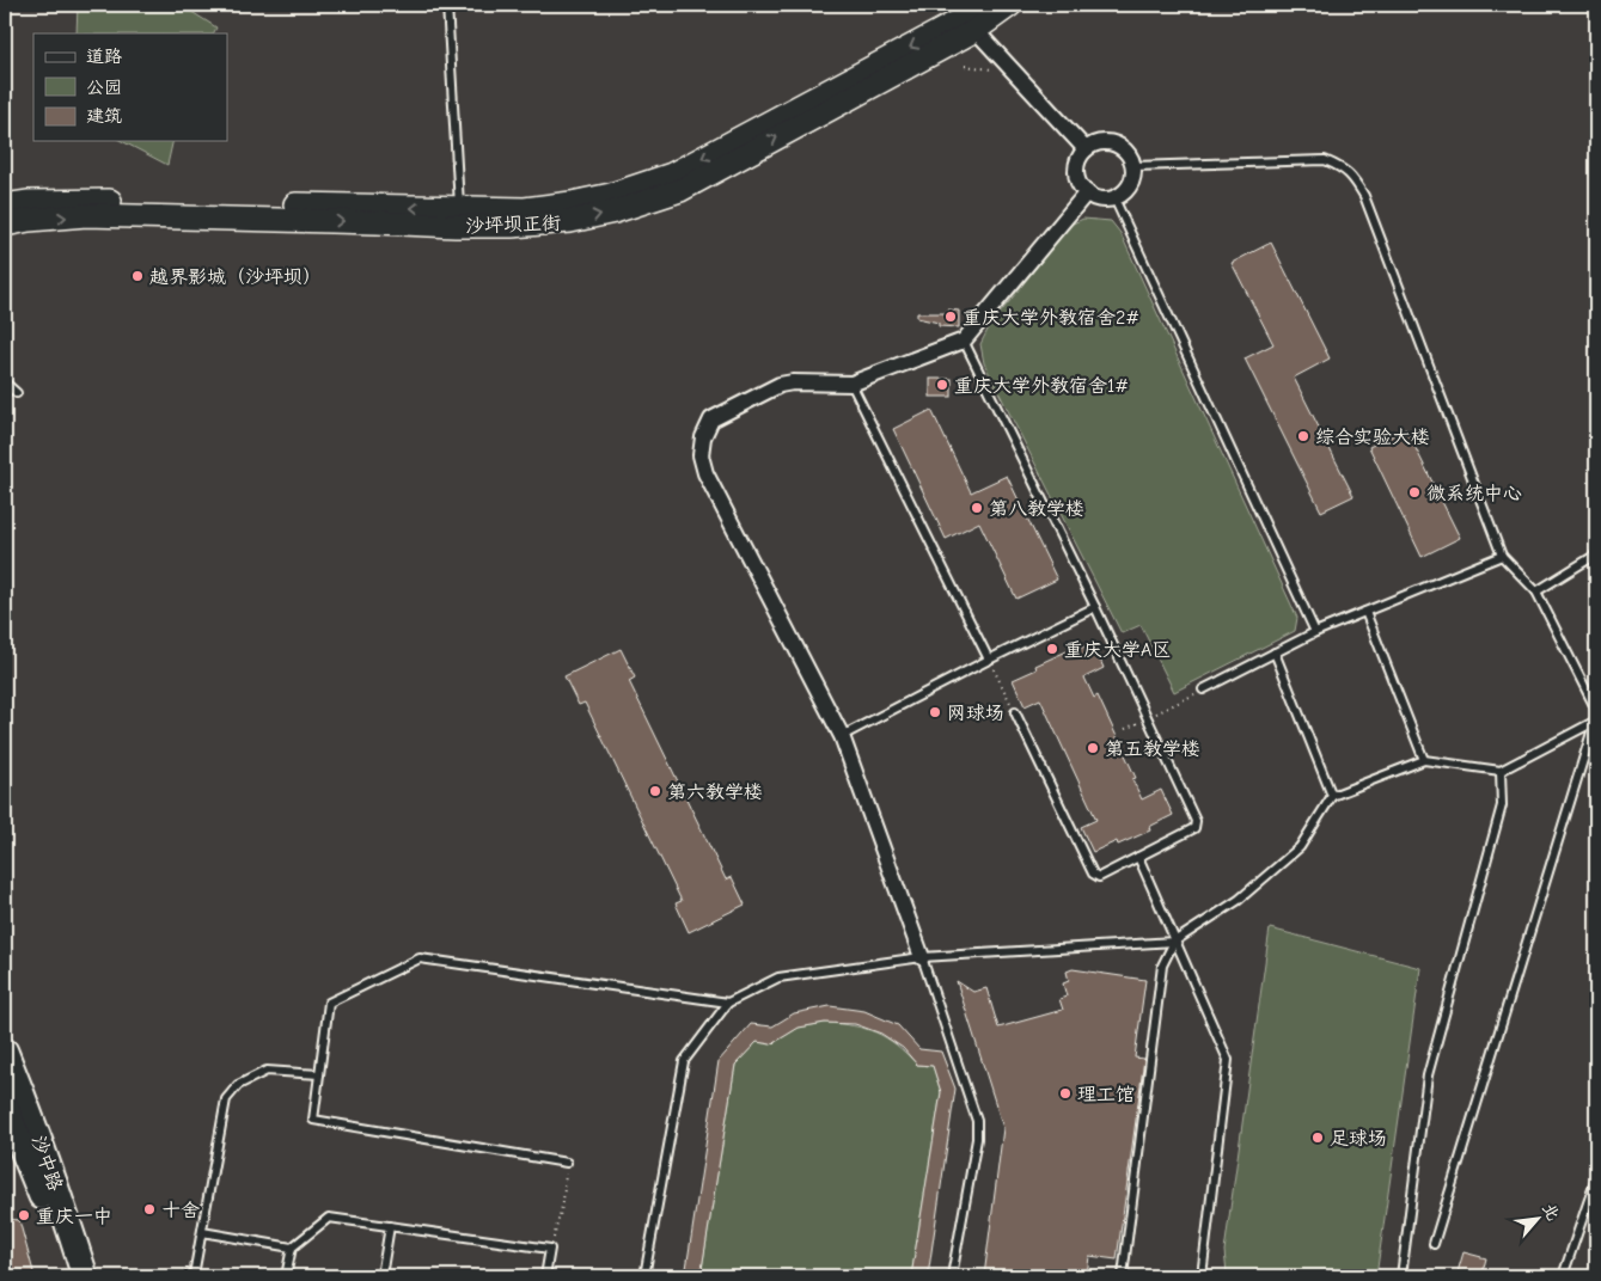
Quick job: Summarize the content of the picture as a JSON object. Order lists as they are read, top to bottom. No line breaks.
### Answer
{"streets":{"main road":["沙坪坝正街","沙中路"]},"places":["越界影城（沙坪坝）","重庆大学外教宿舍2#","重庆大学外教宿舍1#","综合实验大楼","微系统中心","第八教学楼","重庆大学A区","网球场","第五教学楼","第六教学楼","理工馆","足球场","十舍","重庆一中"],"legend":["道路","公园","建筑"],"north":"top right"}
